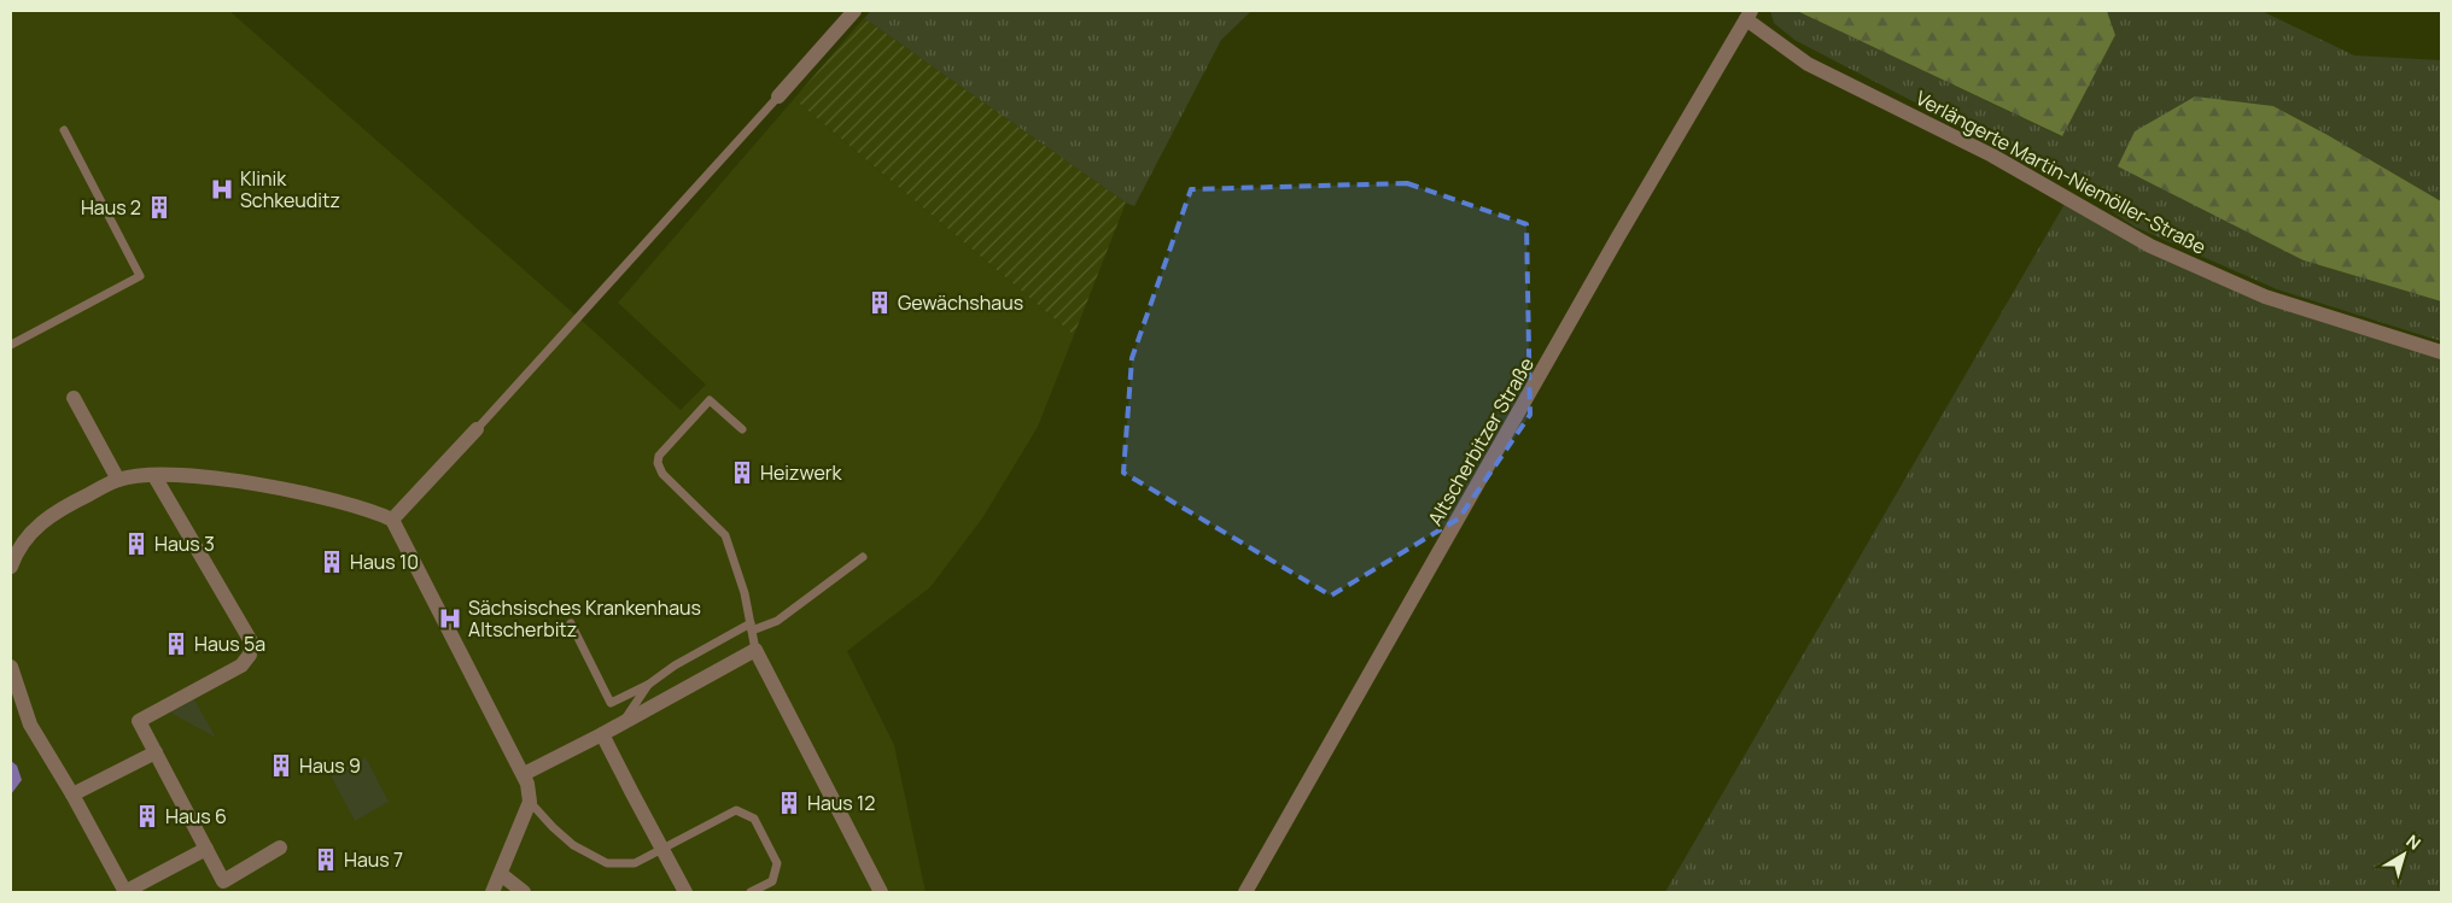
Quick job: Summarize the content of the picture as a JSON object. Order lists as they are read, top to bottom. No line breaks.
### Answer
{"streets":{"street":["Verlängerte Martin-Niemöller-Straße","Altscherbitzer Straße"]},"crossings":[["Verlängerte Martin-Niemöller-Straße","Altscherbitzer Straße"]],"places":{"hospital":["Klinik Schkeuditz","Sächsisches Krankenhaus Altscherbitz"],"building":["Haus 2","Gewächshaus","Heizwerk","Haus 3","Haus 10","Haus 5a","Haus 9","Haus 12","Haus 6","Haus 7"]},"north":"top right"}
